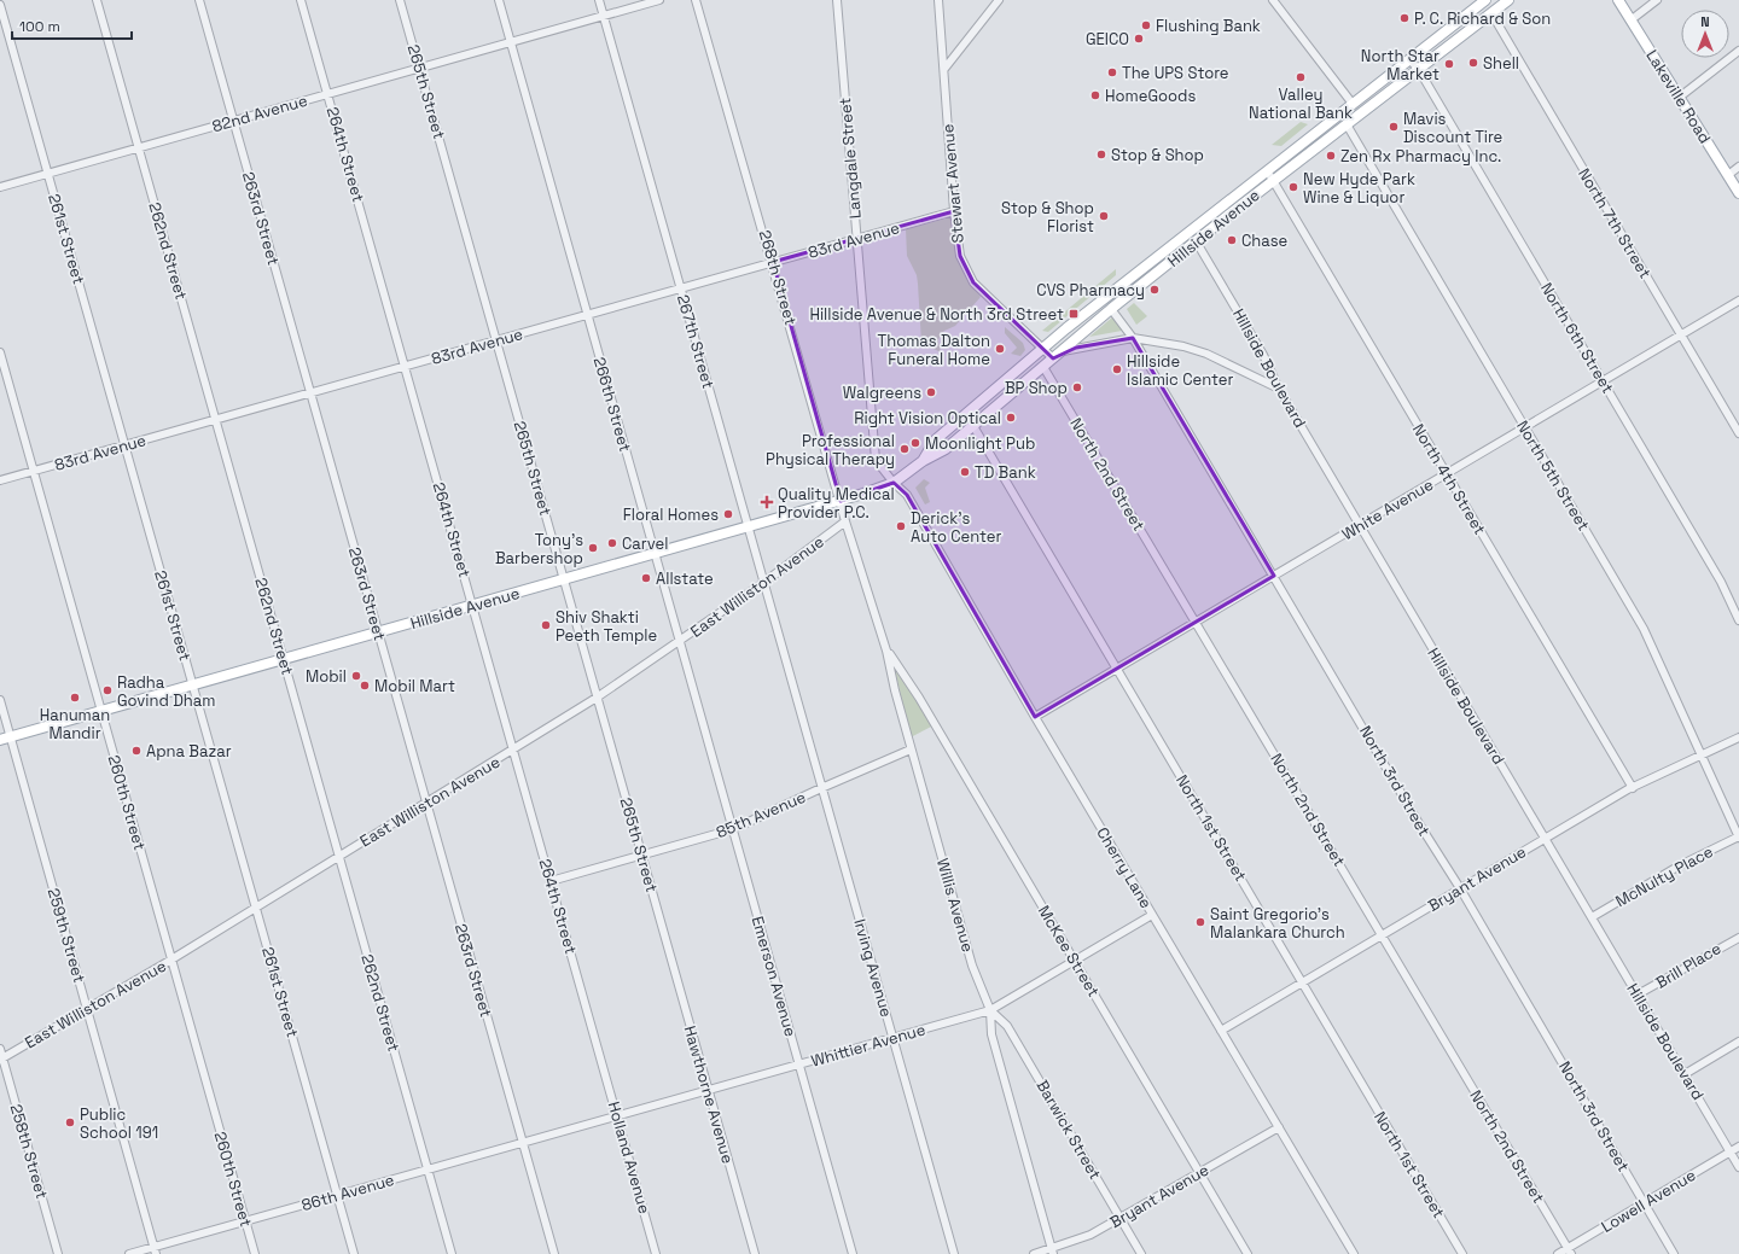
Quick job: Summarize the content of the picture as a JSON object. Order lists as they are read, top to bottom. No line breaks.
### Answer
{"streets":{"main road":["Lakeville Road","Hillside Avenue"],"street":["265th Street","82nd Avenue","264th Street","Langdale Street","Stewart Avenue","263rd Street","North 7th Street","261st Street","83rd Avenue","262nd Street","268th Street","North 6th Street","267th Street","Hillside Boulevard","266th Street","North 2nd Street","North 5th Street","North 4th Street","White Avenue","East Williston Avenue","North 3rd Street","260th Street","85th Avenue","North 1st Street","Cherry Lane","McNulty Place","Bryant Avenue","Willis Avenue","259th Street","McKee Street","Brill Place","Irving Avenue","Emerson Avenue","Whittier Avenue","Hawthorne Avenue","Barwick Street","258th Street","Holland Avenue","86th Avenue","Lowell Avenue"]},"crossings":[["265th Street","82nd Avenue"],["265th Street","Hillside Avenue"],["265th Street","83rd Avenue"],["265th Street","East Williston Avenue"],["265th Street","85th Avenue"],["265th Street","Hawthorne Avenue"],["82nd Avenue","264th Street"],["82nd Avenue","263rd Street"],["82nd Avenue","261st Street"],["82nd Avenue","262nd Street"],["82nd Avenue","267th Street"],["82nd Avenue","266th Street"],["264th Street","Hillside Avenue"],["264th Street","83rd Avenue"],["264th Street","East Williston Avenue"],["264th Street","85th Avenue"],["264th Street","Holland Avenue"],["Langdale Street","Hillside Avenue"],["Langdale Street","83rd Avenue"],["Langdale Street","Cherry Lane"],["Stewart Avenue","Hillside Avenue"],["Stewart Avenue","83rd Avenue"],["263rd Street","Hillside Avenue"],["263rd Street","83rd Avenue"],["263rd Street","East Williston Avenue"],["263rd Street","86th Avenue"],["North 7th Street","Hillside Avenue"],["North 7th Street","White Avenue"],["Hillside Avenue","261st Street"],["Hillside Avenue","262nd Street"],["Hillside Avenue","268th Street"],["Hillside Avenue","North 6th Street"],["Hillside Avenue","267th Street"],["Hillside Avenue","Hillside Boulevard"],["Hillside Avenue","266th Street"],["Hillside Avenue","North 2nd Street"],["Hillside Avenue","North 5th Street"],["Hillside Avenue","North 4th Street"],["Hillside Avenue","North 3rd Street"],["Hillside Avenue","260th Street"],["Hillside Avenue","North 1st Street"],["Hillside Avenue","Cherry Lane"],["Hillside Avenue","259th Street"],["261st Street","83rd Avenue"],["261st Street","East Williston Avenue"],["261st Street","86th Avenue"],["83rd Avenue","262nd Street"],["83rd Avenue","268th Street"],["83rd Avenue","267th Street"],["83rd Avenue","266th Street"],["83rd Avenue","260th Street"],["262nd Street","East Williston Avenue"],["262nd Street","86th Avenue"],["268th Street","East Williston Avenue"],["268th Street","Willis Avenue"],["North 6th Street","White Avenue"],["267th Street","East Williston Avenue"],["267th Street","Irving Avenue"],["Hillside Boulevard","White Avenue"],["Hillside Boulevard","McNulty Place"],["Hillside Boulevard","Bryant Avenue"],["Hillside Boulevard","Brill Place"],["Hillside Boulevard","Lowell Avenue"],["266th Street","East Williston Avenue"],["266th Street","Emerson Avenue"],["North 2nd Street","White Avenue"],["North 2nd Street","Bryant Avenue"],["North 2nd Street","Lowell Avenue"],["North 5th Street","White Avenue"],["North 5th Street","McNulty Place"],["North 5th Street","Bryant Avenue"],["North 4th Street","White Avenue"],["North 4th Street","Bryant Avenue"],["White Avenue","North 3rd Street"],["White Avenue","North 1st Street"],["White Avenue","Cherry Lane"],["East Williston Avenue","260th Street"],["East Williston Avenue","259th Street"],["East Williston Avenue","258th Street"],["North 3rd Street","Bryant Avenue"],["North 3rd Street","Lowell Avenue"],["260th Street","86th Avenue"],["85th Avenue","Willis Avenue"],["85th Avenue","Irving Avenue"],["85th Avenue","Emerson Avenue"],["North 1st Street","Bryant Avenue"],["Cherry Lane","Bryant Avenue"],["Cherry Lane","Whittier Avenue"],["Bryant Avenue","Willis Avenue"],["Bryant Avenue","McKee Street"],["Bryant Avenue","Barwick Street"],["Willis Avenue","McKee Street"],["Willis Avenue","Whittier Avenue"],["Willis Avenue","Barwick Street"],["259th Street","86th Avenue"],["McKee Street","Whittier Avenue"],["Irving Avenue","Whittier Avenue"],["Emerson Avenue","Whittier Avenue"],["Whittier Avenue","Hawthorne Avenue"],["Whittier Avenue","Barwick Street"],["Whittier Avenue","Holland Avenue"],["Whittier Avenue","86th Avenue"]],"places":{"other":["P. C. Richard & Son","Flushing Bank","GEICO","Shell","North Star Market","The UPS Store","Valley National Bank","HomeGoods","Mavis Discount Tire","Stop & Shop","Zen Rx Pharmacy Inc.","New Hyde Park Wine & Liquor","Stop & Shop Florist","Chase","CVS Pharmacy","Thomas Dalton Funeral Home","Hillside Islamic Center","BP Shop","Walgreens","Right Vision Optical","Moonlight Pub","Professional Physical Therapy","TD Bank","Floral Homes","Derick's Auto Center","Carvel","Tony’s Barbershop","Allstate","Shiv Shakti Peeth Temple","Mobil","Mobil Mart","Radha Govind Dham","Hanuman Mandir","Apna Bazar","Saint Gregorio's Malankara Church","Public School 191"],"transit":["Hillside Avenue & North 3rd Street"],"health":["Quality Medical Provider P.C."]},"scale_bar":"100 m","north":"top"}
